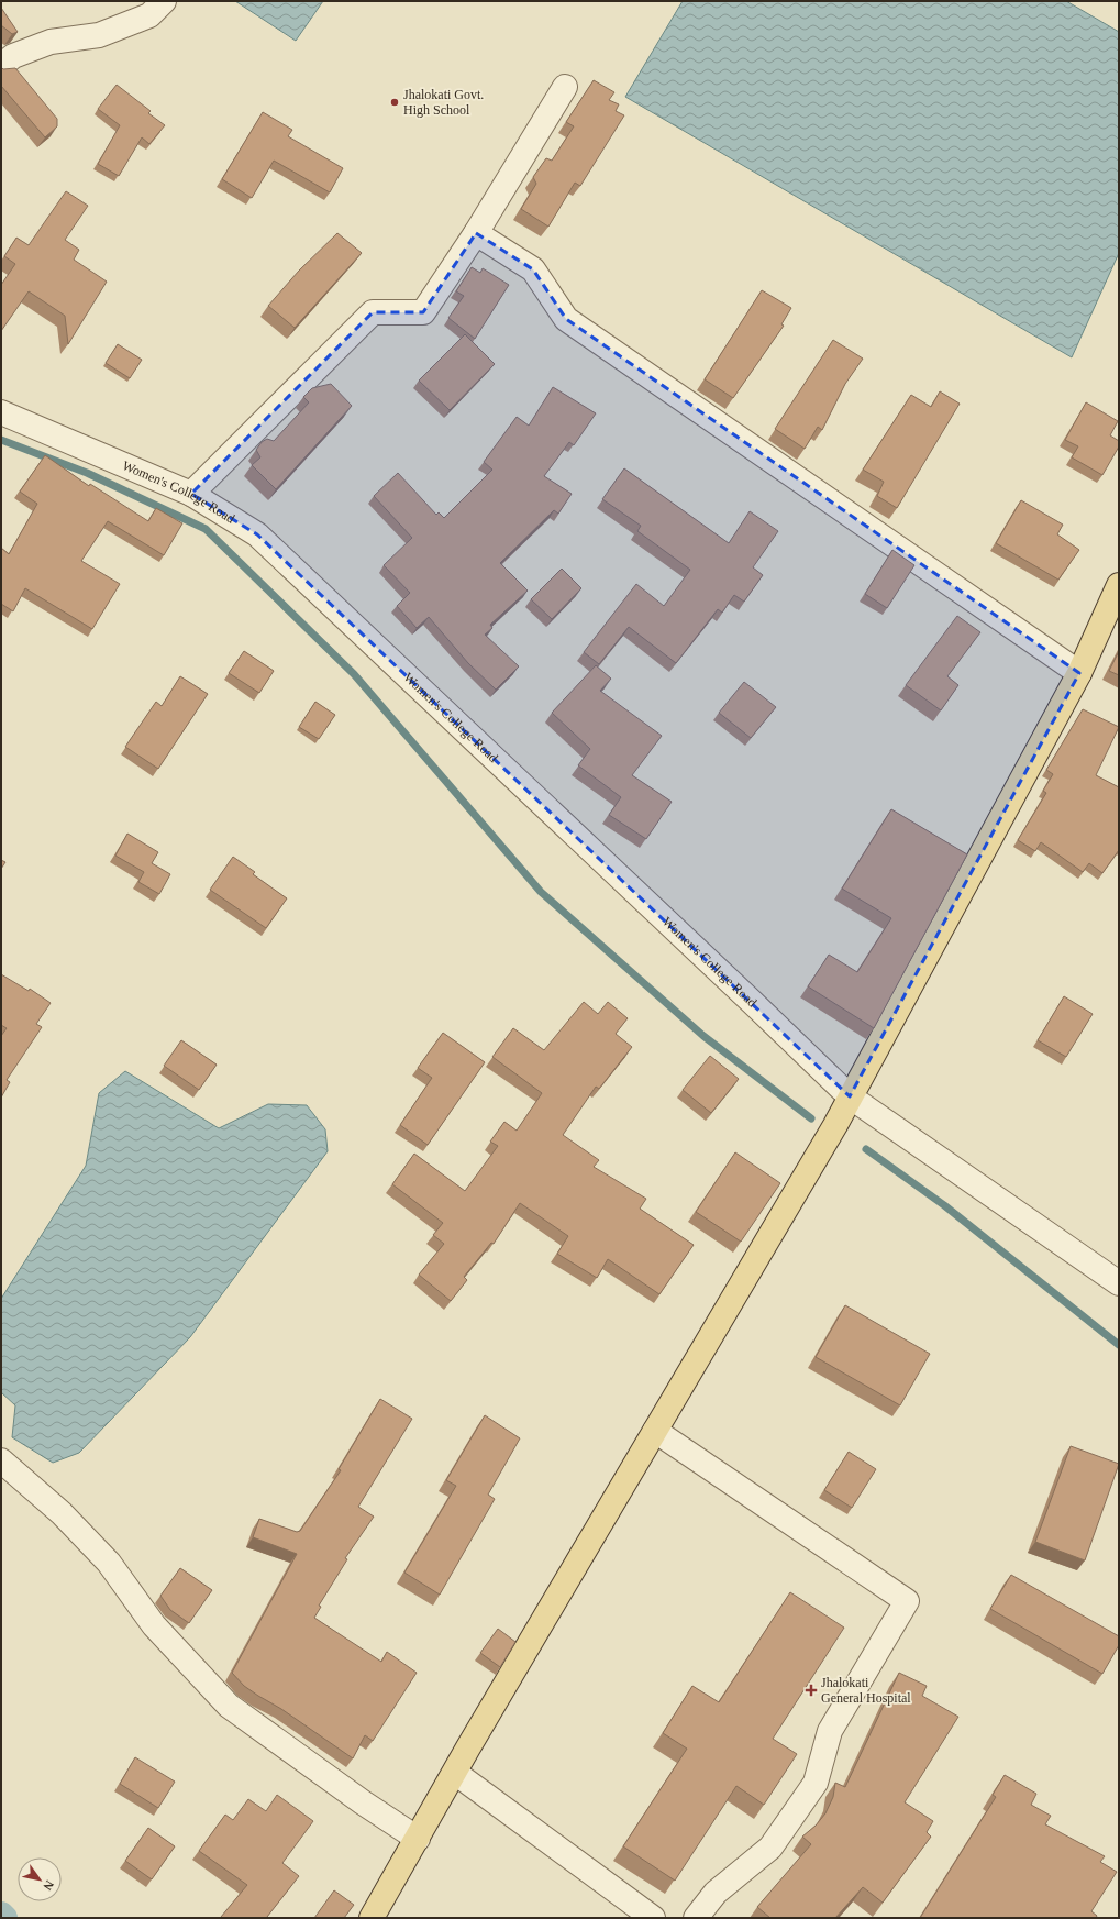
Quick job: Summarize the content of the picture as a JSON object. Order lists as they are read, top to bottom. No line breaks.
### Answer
{"streets":{"street":["Women's College Road"]},"places":{"other":["Jhalokati Govt. High School"],"health":["Jhalokati General Hospital"]},"north":"bottom right"}
